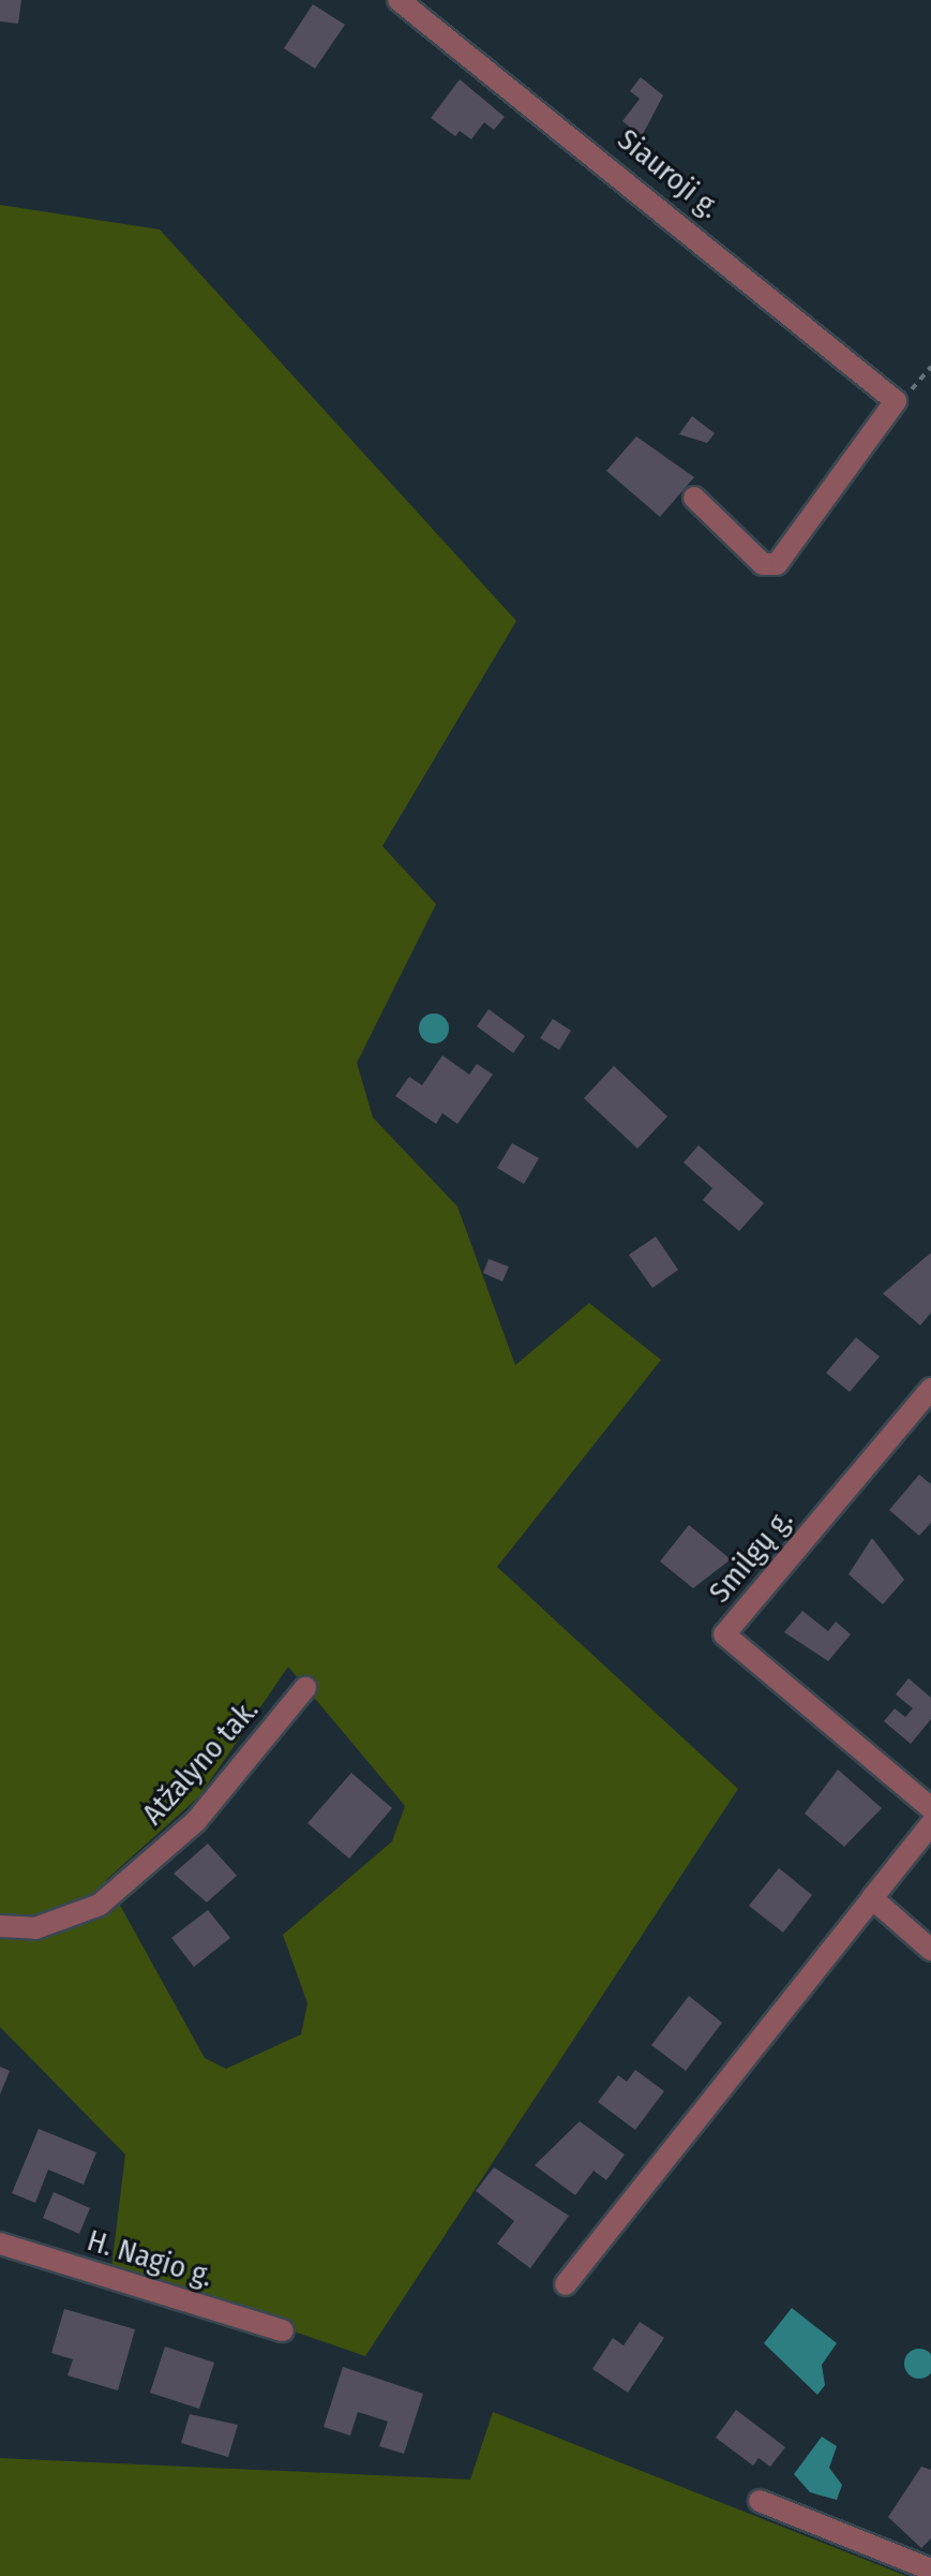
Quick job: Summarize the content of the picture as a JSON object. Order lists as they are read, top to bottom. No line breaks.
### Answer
{"streets":{"street":["Siauroji g.","Smilgų g.","Atžalyno tak.","H. Nagio g."]}}
